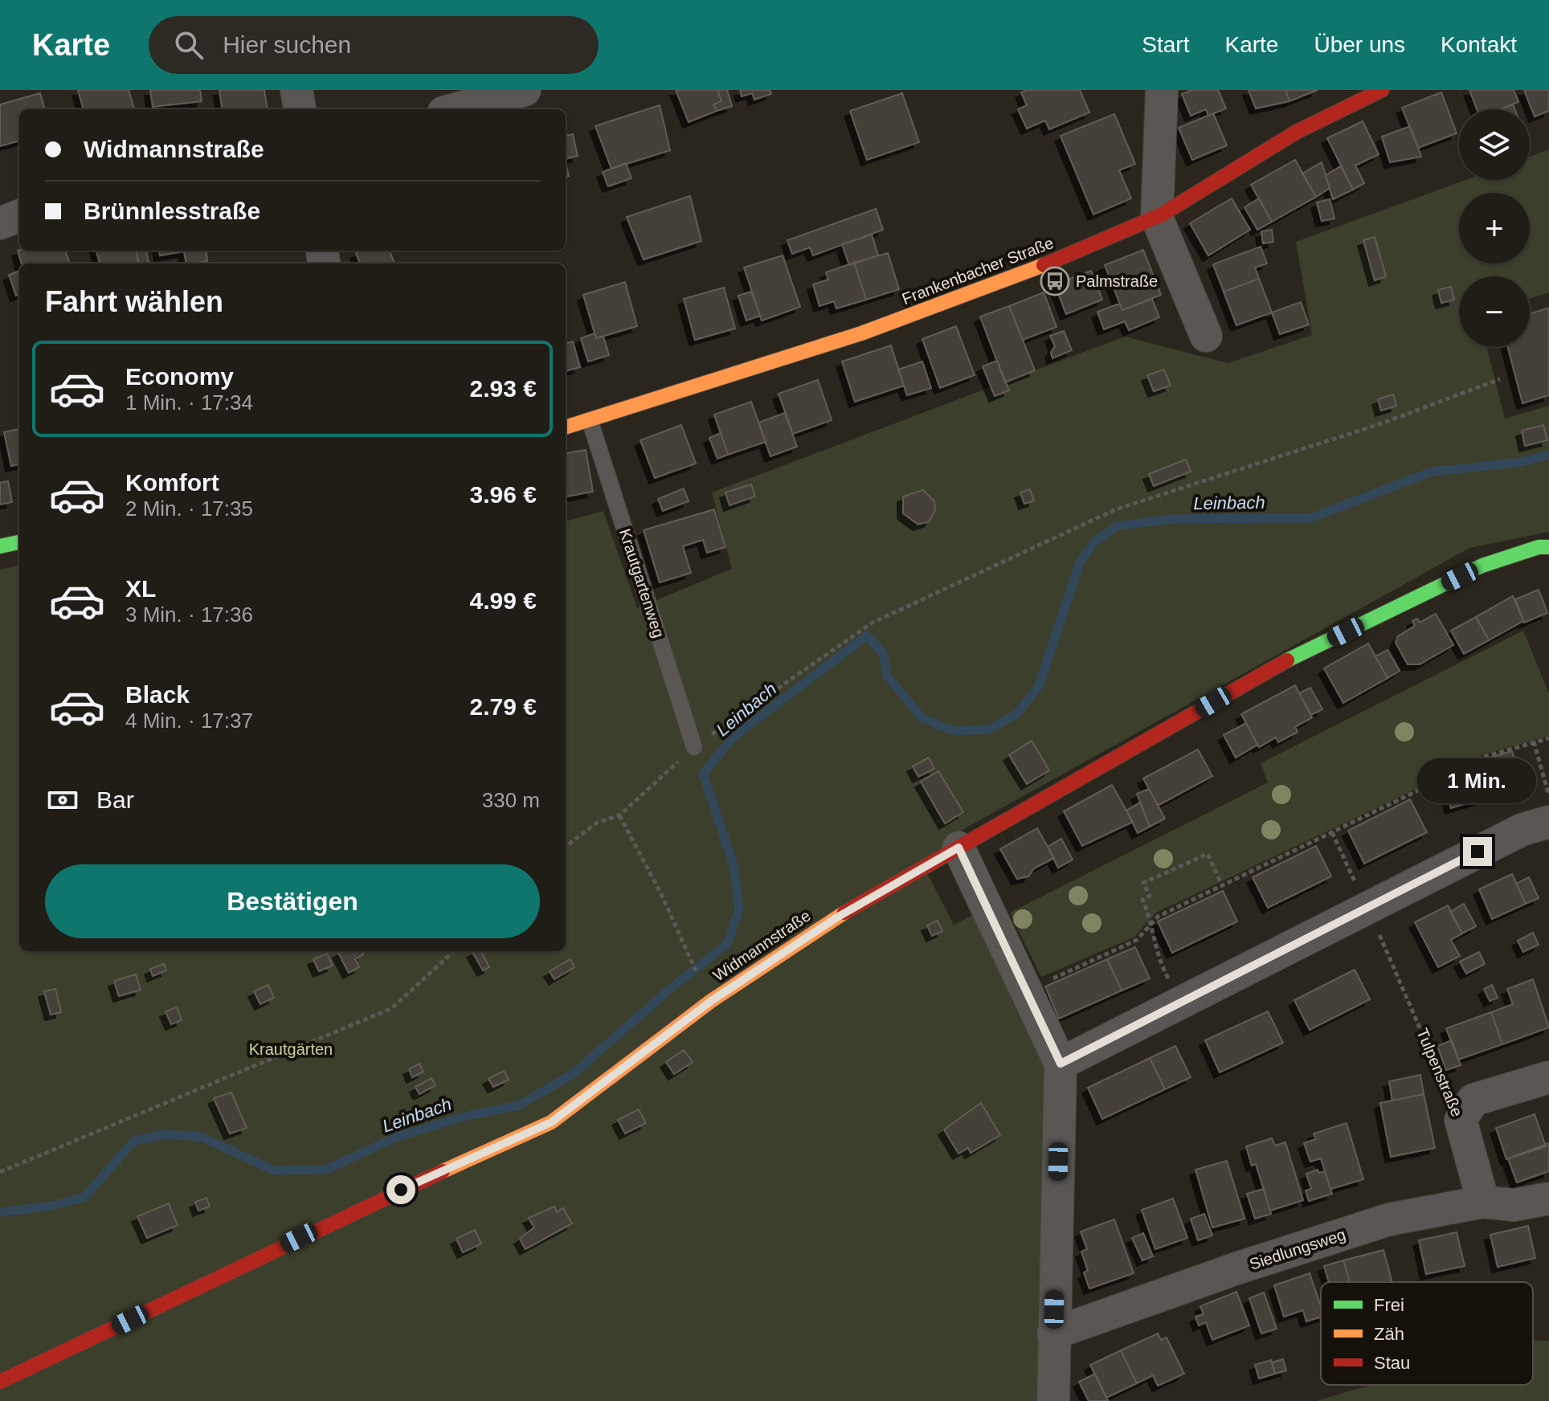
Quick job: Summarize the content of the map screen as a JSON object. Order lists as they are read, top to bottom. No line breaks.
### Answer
{"streets":{"street":["Frankenbacher Straße","Widmannstraße","Tulpenstraße","Siedlungsweg"],"lane":["Krautgartenweg"]},"crossings":[["Frankenbacher Straße","Krautgartenweg"],["Tulpenstraße","Siedlungsweg"]],"water":["Leinbach"],"parks":["Krautgärten"],"places":{"bus stop":["Palmstraße"]},"legend":["Frei","Zäh","Stau"],"page":{"header":"Karte","search":"Hier suchen","nav":["Start","Karte","Über uns","Kontakt"],"map_buttons":["+","−"],"banner":["Widmannstraße","Brünnlesstraße"],"heading":"Fahrt wählen","list":[{"name":"Economy","note":"1 Min. · 17:34","value":"2.93 €"},{"name":"Komfort","note":"2 Min. · 17:35","value":"3.96 €"},{"name":"XL","note":"3 Min. · 17:36","value":"4.99 €"},{"name":"Black","note":"4 Min. · 17:37","value":"2.79 €"}],"bubble":"1 Min.","pay":["Bar","330 m"],"buttons":"Bestätigen"}}
